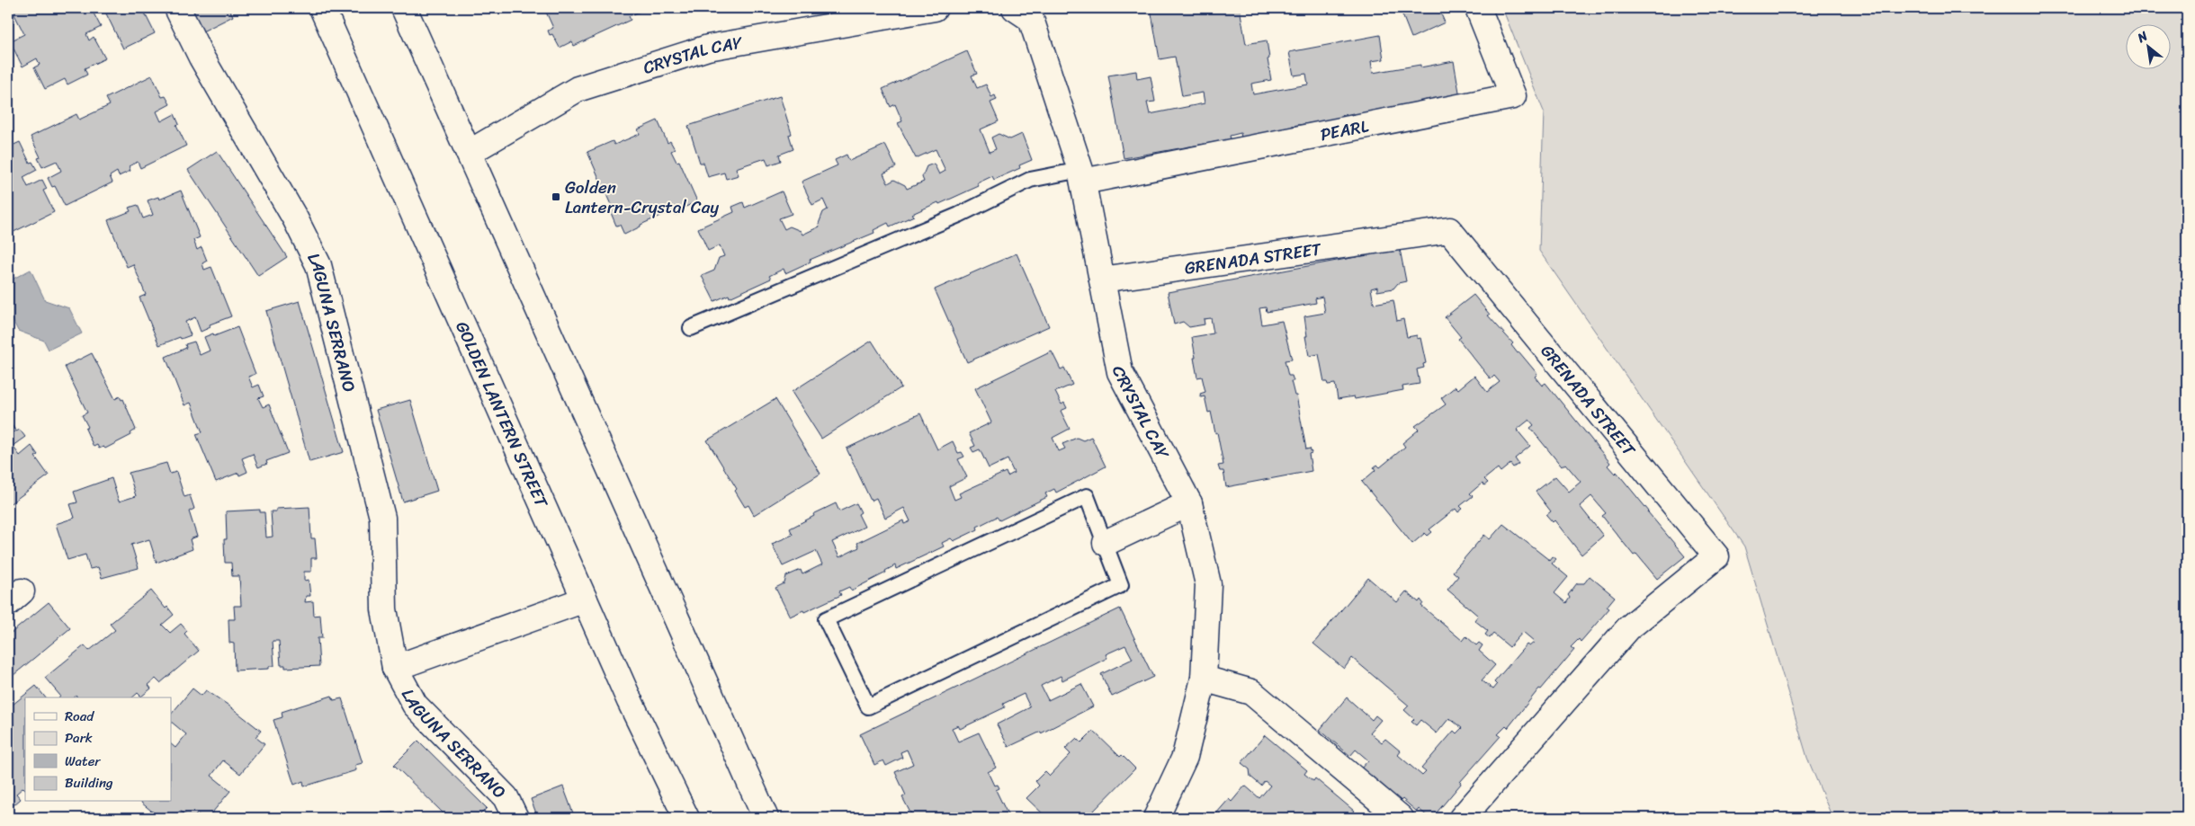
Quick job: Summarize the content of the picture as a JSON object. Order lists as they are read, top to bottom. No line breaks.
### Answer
{"streets":{"street":["CRYSTAL CAY","PEARL","GRENADA STREET","LAGUNA SERRANO","GOLDEN LANTERN STREET"]},"crossings":[["CRYSTAL CAY","PEARL"],["CRYSTAL CAY","GRENADA STREET"],["LAGUNA SERRANO","GOLDEN LANTERN STREET"]],"places":{"transit":["Golden Lantern-Crystal Cay"]},"legend":["Road","Park","Water","Building"],"north":"top left"}
